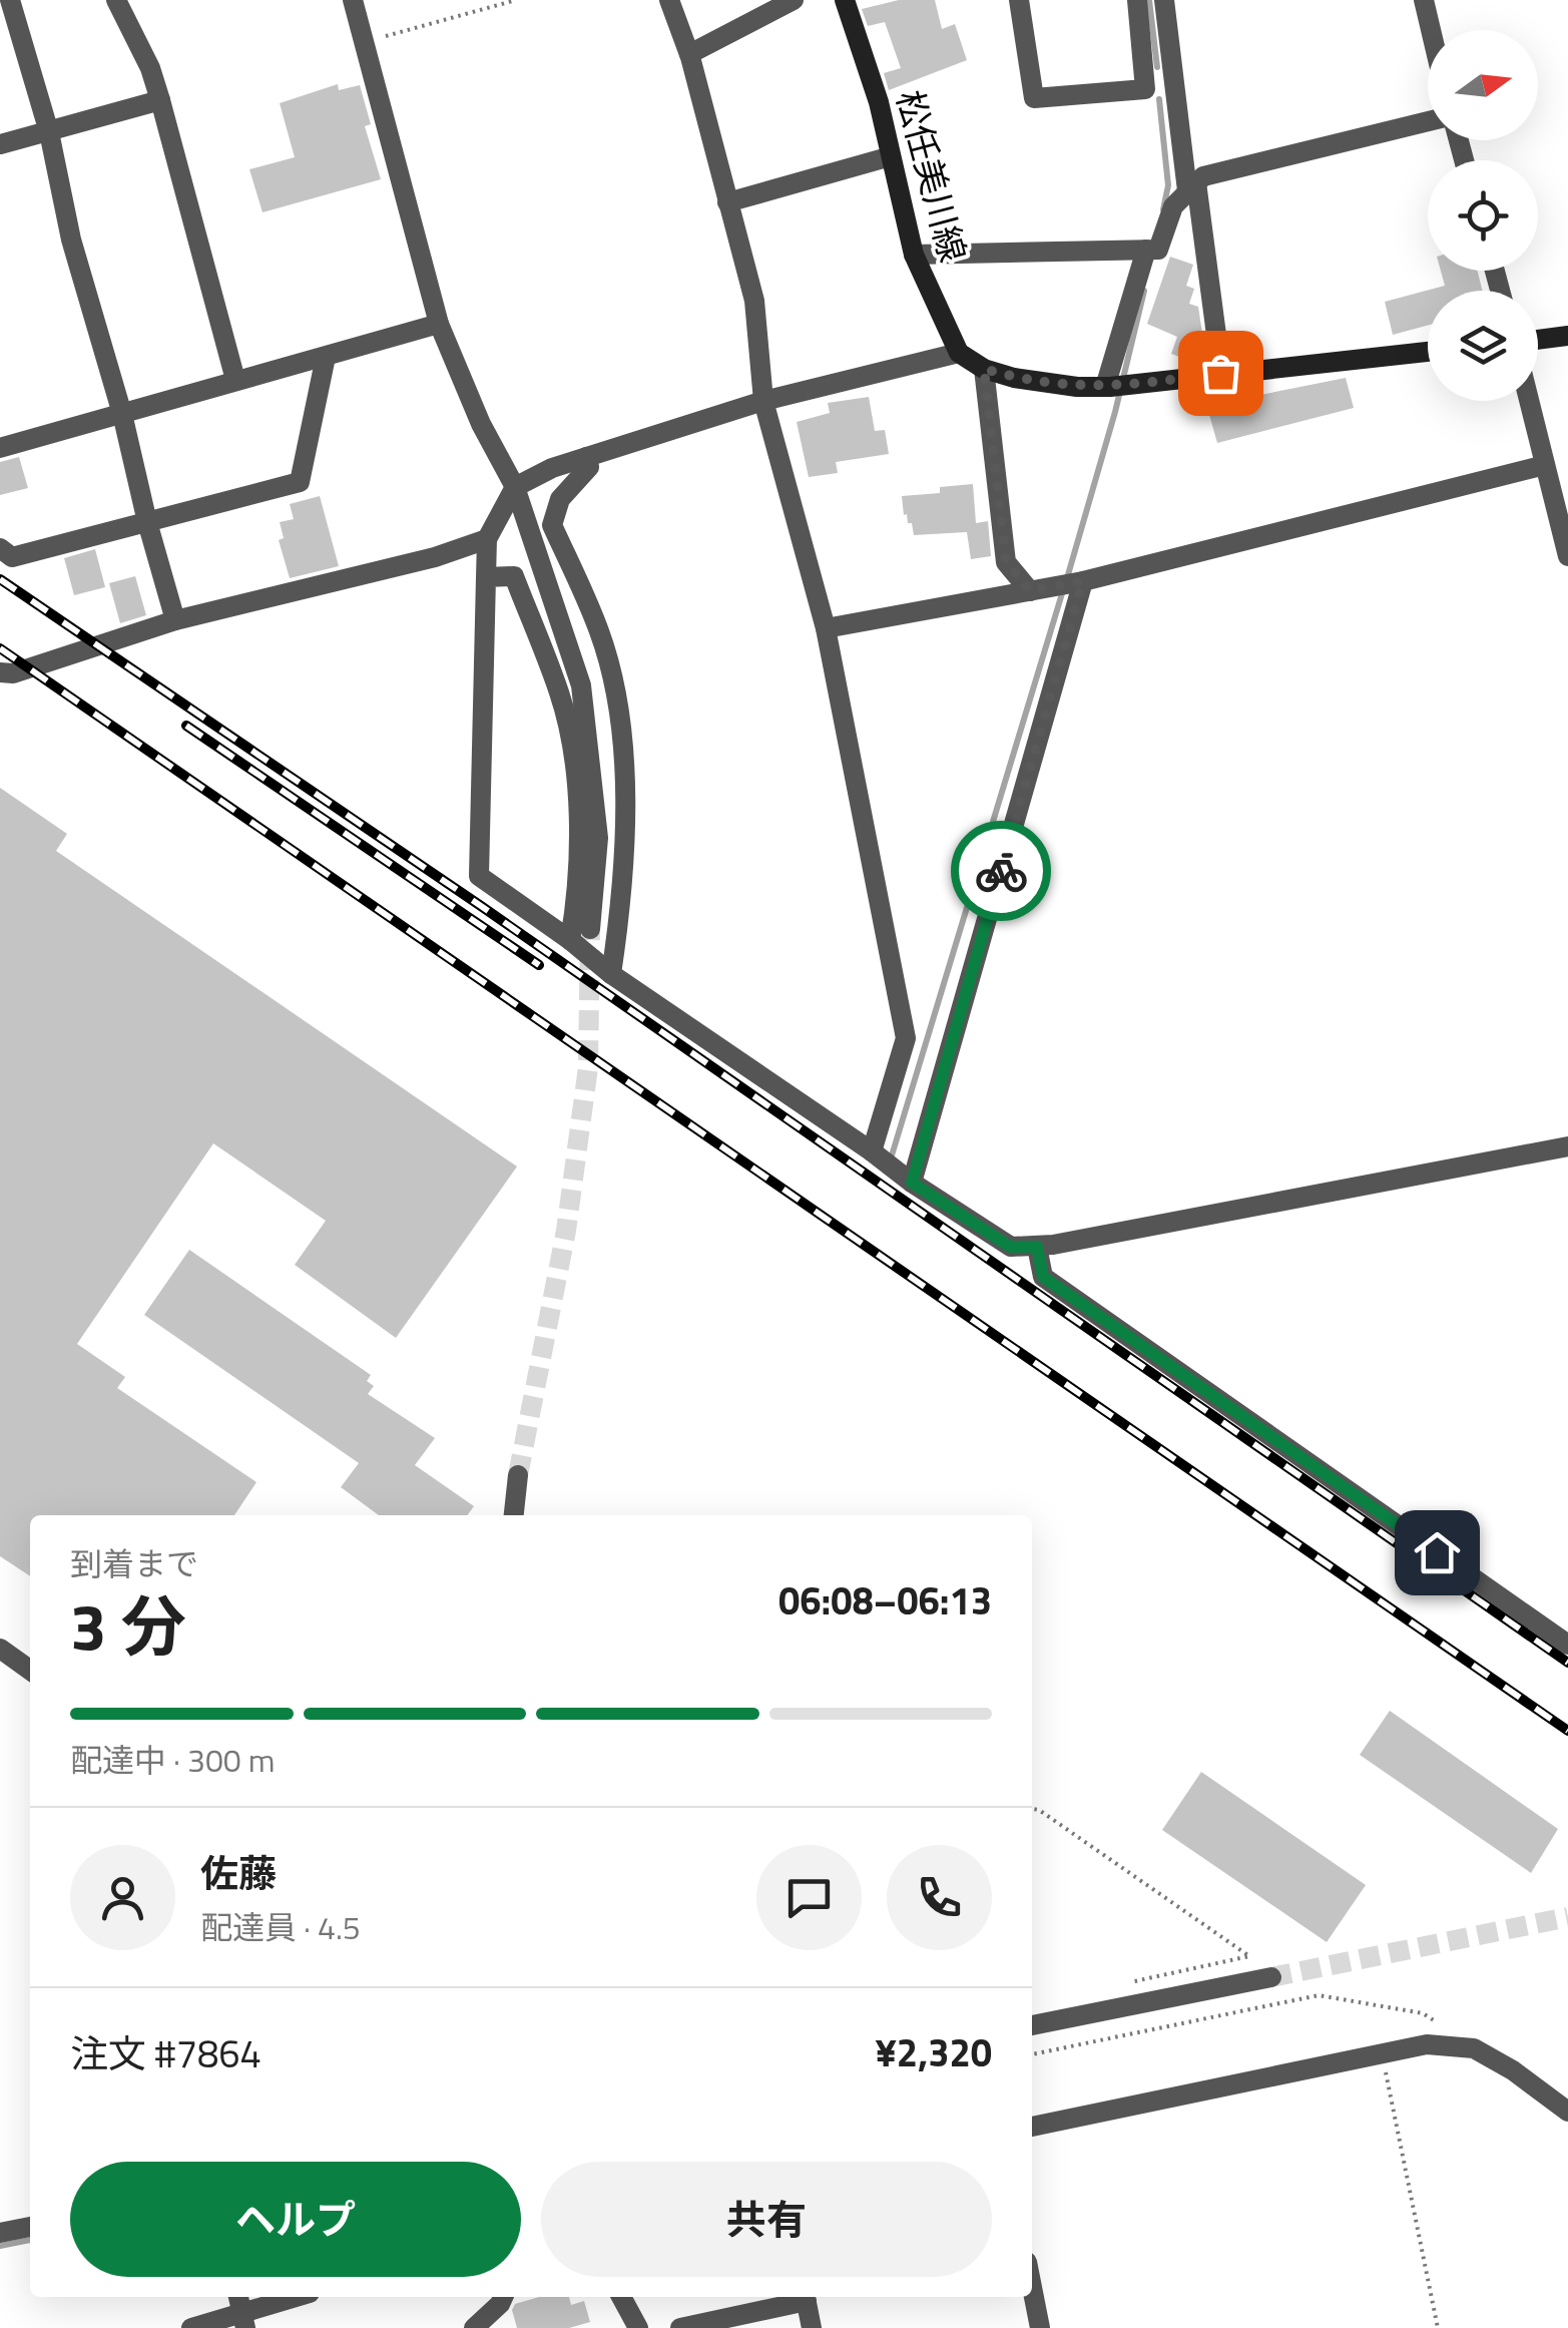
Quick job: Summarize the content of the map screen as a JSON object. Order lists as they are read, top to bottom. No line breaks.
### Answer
{"streets":{"main road":["松任美川線"]},"north":"right","page":{"heading":["3 分","到着まで","06:08–06:13"],"panel":["佐藤","配達員 · 4.5","注文 #7864","¥2,320"],"bar":"配達中 · 300 m","buttons":["ヘルプ","共有"]}}
